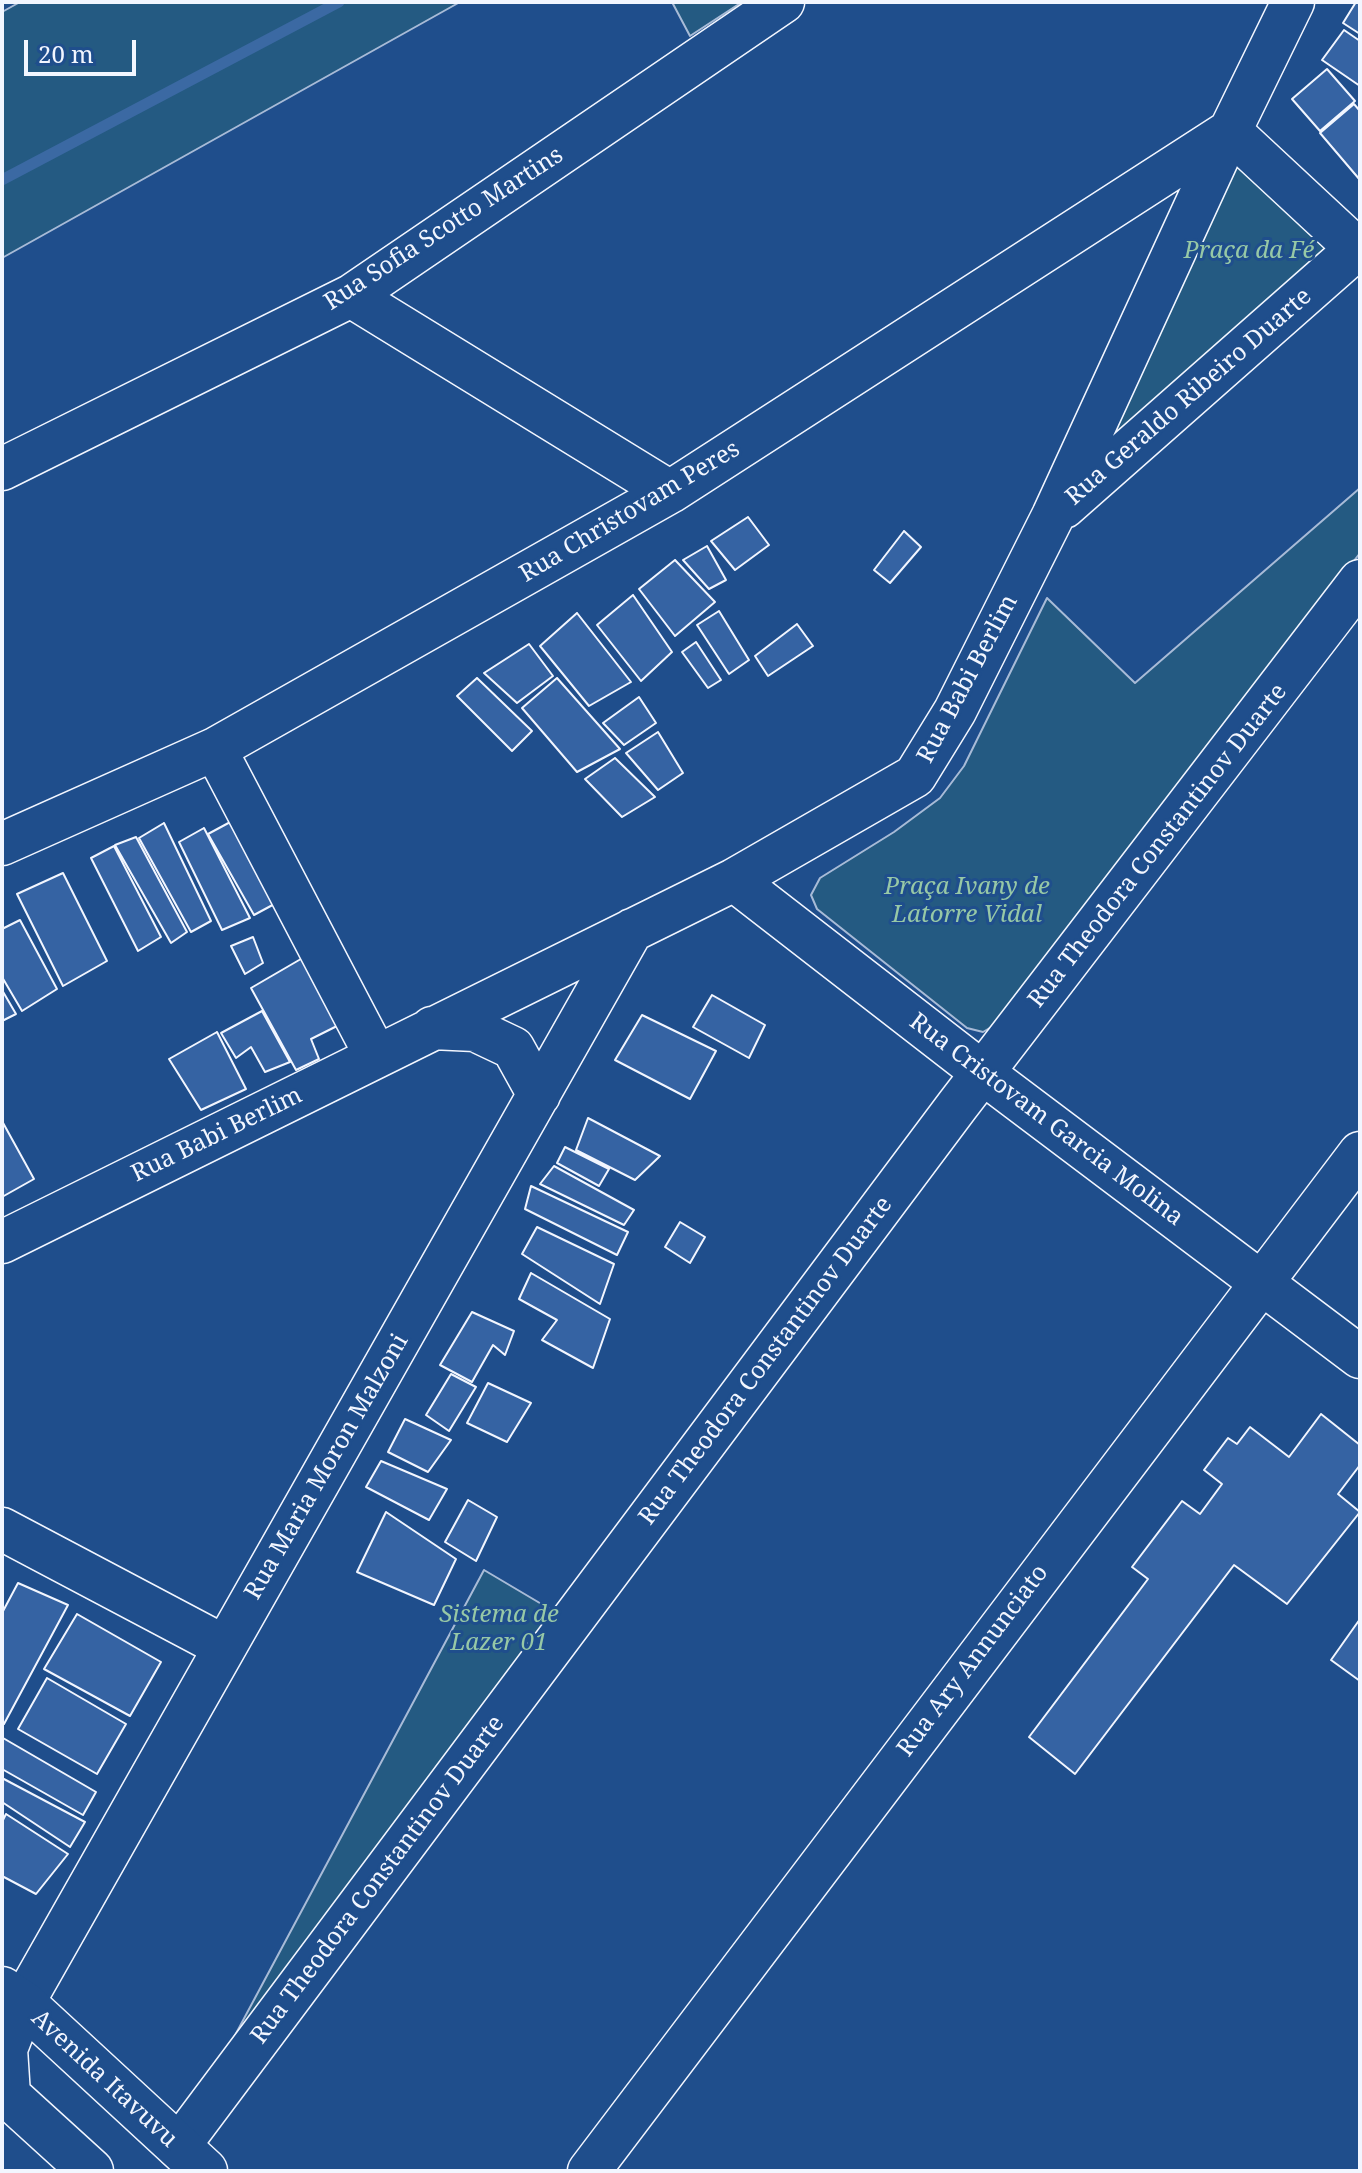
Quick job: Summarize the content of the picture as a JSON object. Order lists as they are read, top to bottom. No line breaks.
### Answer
{"streets":{"main road":["Avenida Itavuvu"],"street":["Rua Sofia Scotto Martins","Rua Geraldo Ribeiro Duarte","Rua Christovam Peres","Rua Babi Berlim","Rua Theodora Constantinov Duarte","Rua Cristovam Garcia Molina","Rua Maria Moron Malzoni","Rua Ary Annunciato"]},"crossings":[["Rua Geraldo Ribeiro Duarte","Rua Babi Berlim"],["Rua Christovam Peres","Rua Babi Berlim"],["Rua Babi Berlim","Rua Cristovam Garcia Molina"],["Rua Babi Berlim","Rua Maria Moron Malzoni"],["Rua Theodora Constantinov Duarte","Rua Cristovam Garcia Molina"],["Rua Theodora Constantinov Duarte","Avenida Itavuvu"],["Rua Cristovam Garcia Molina","Rua Ary Annunciato"],["Rua Maria Moron Malzoni","Avenida Itavuvu"]],"parks":["Praça da Fé","Praça Ivany de Latorre Vidal","Sistema de Lazer 01"],"scale_bar":"20 m"}
